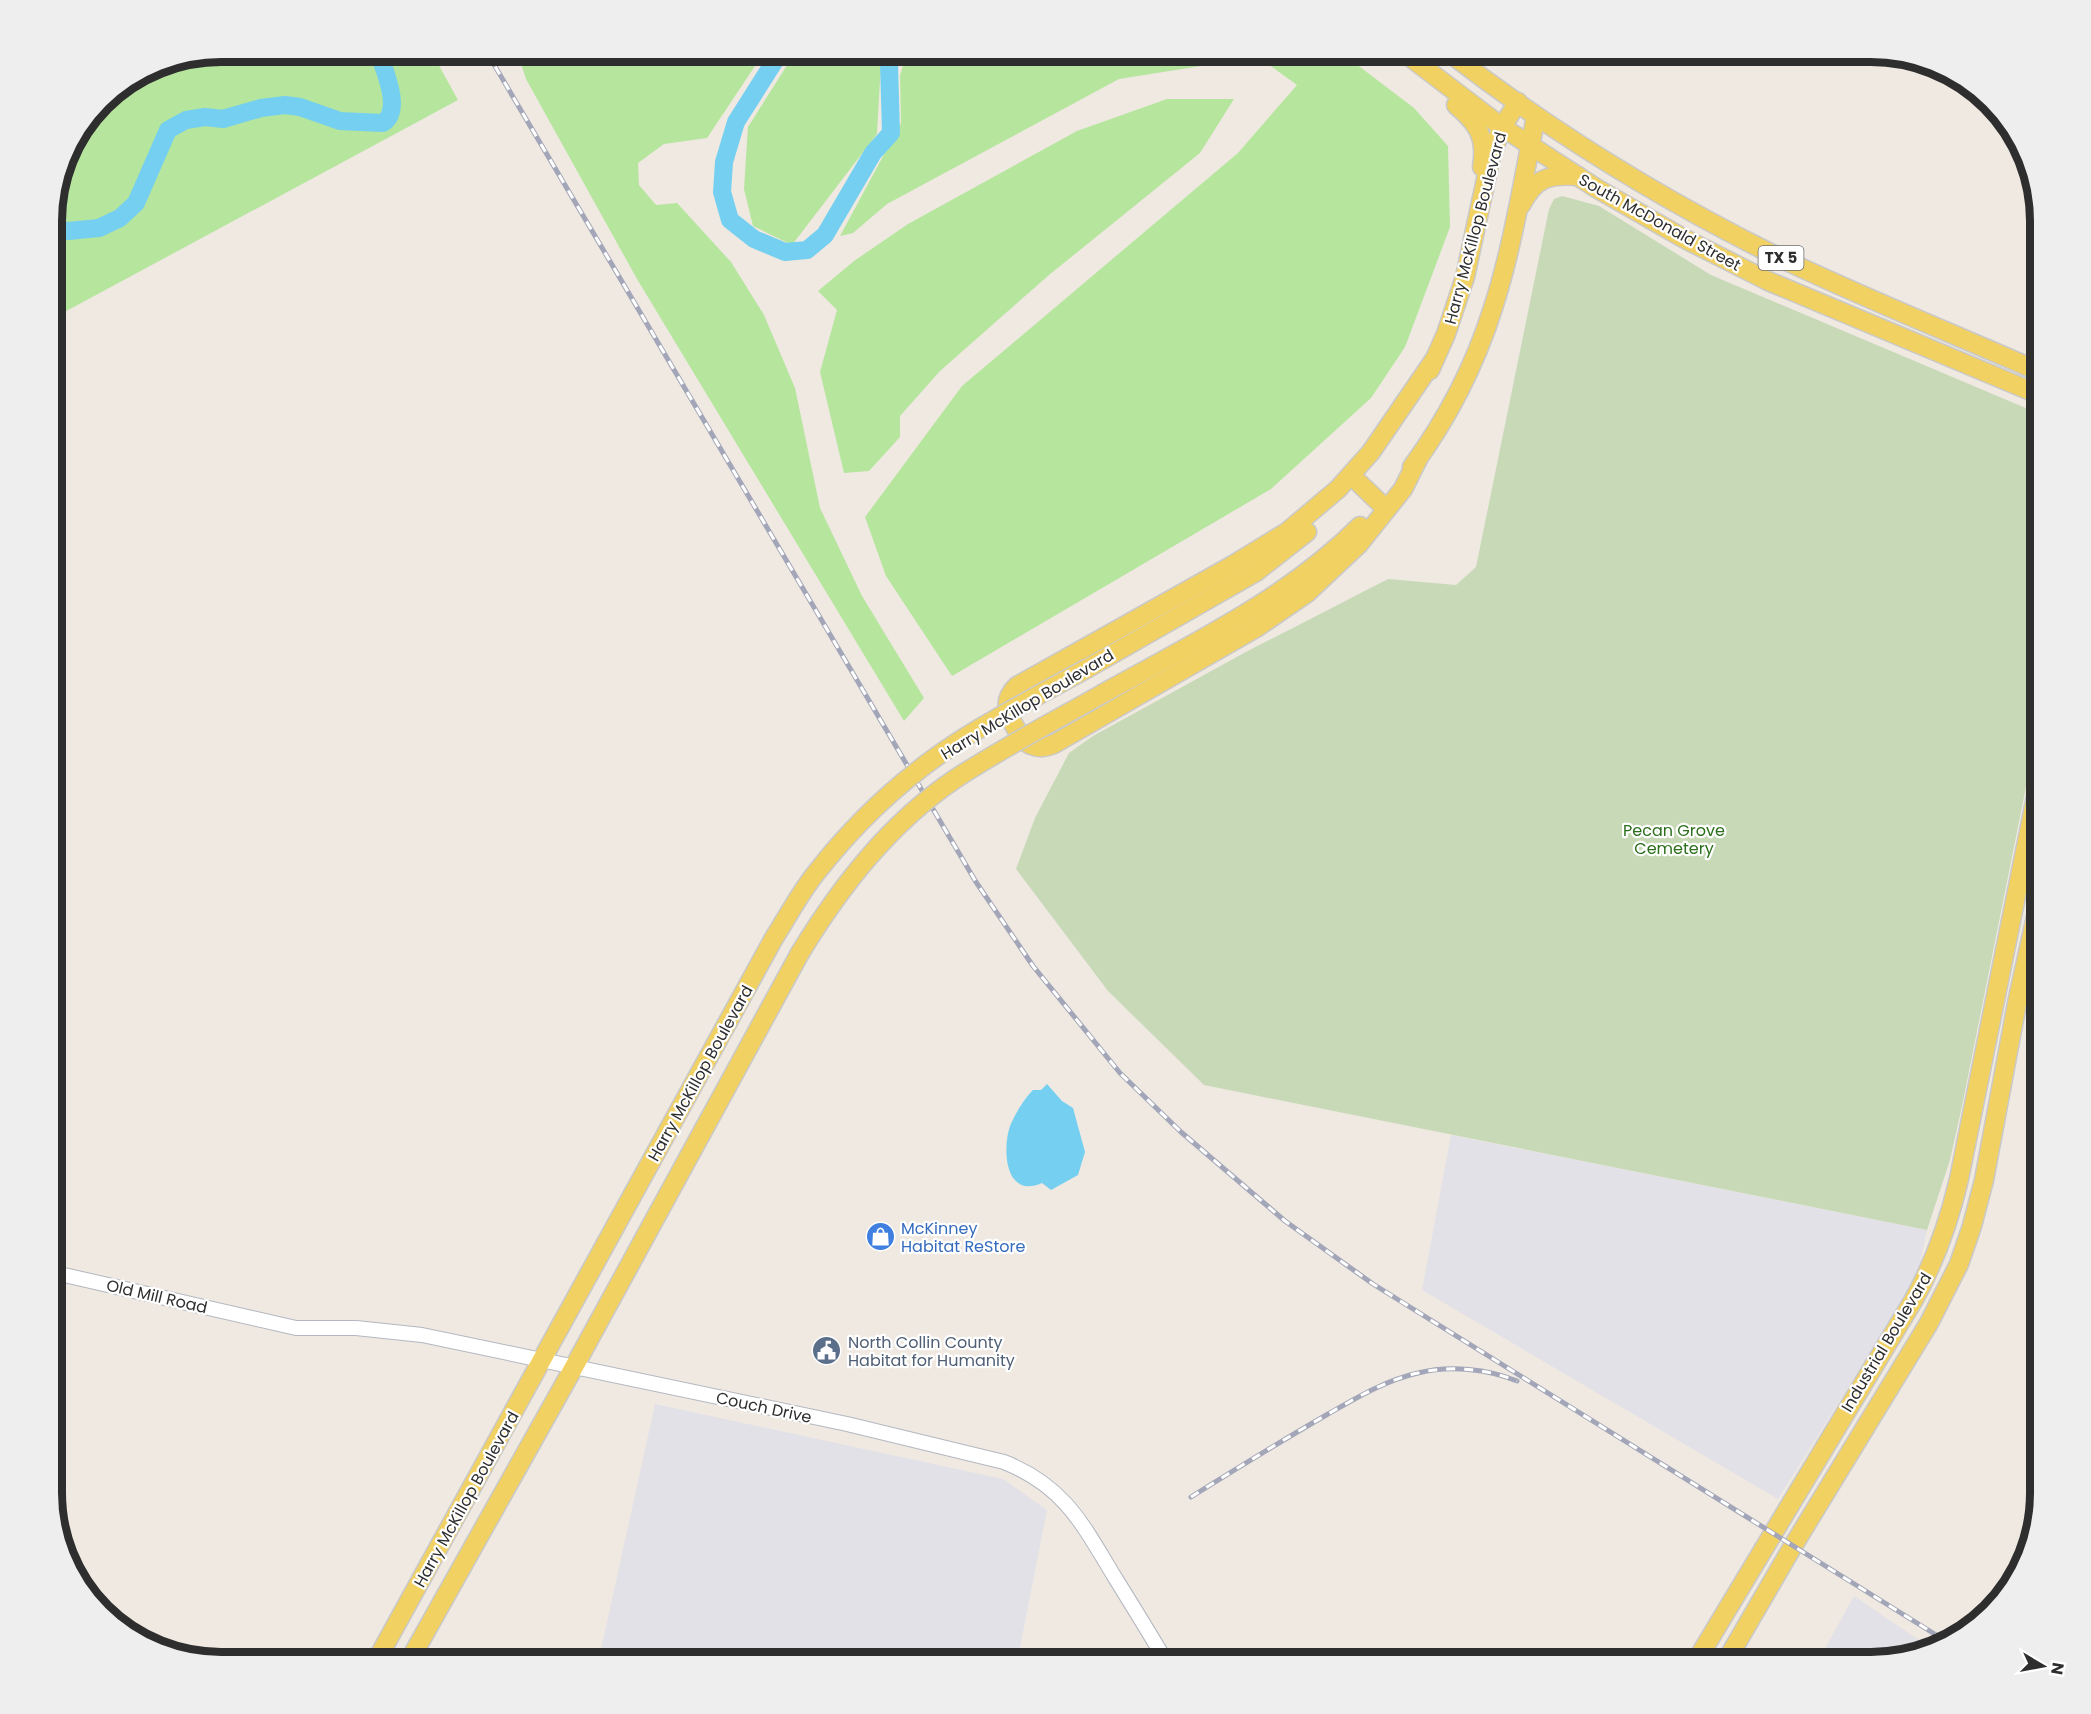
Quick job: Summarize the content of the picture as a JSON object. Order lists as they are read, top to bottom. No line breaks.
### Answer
{"streets":{"main road":["South McDonald Street","Harry McKillop Boulevard","TX 5","Industrial Boulevard"],"street":["Old Mill Road","Couch Drive"]},"crossings":[["South McDonald Street","Harry McKillop Boulevard"],["Harry McKillop Boulevard","Couch Drive"],["Old Mill Road","Couch Drive"]],"parks":["Pecan Grove Cemetery"],"places":{"shop":["McKinney Habitat ReStore"],"public building":["North Collin County Habitat for Humanity"]},"north":"right"}
